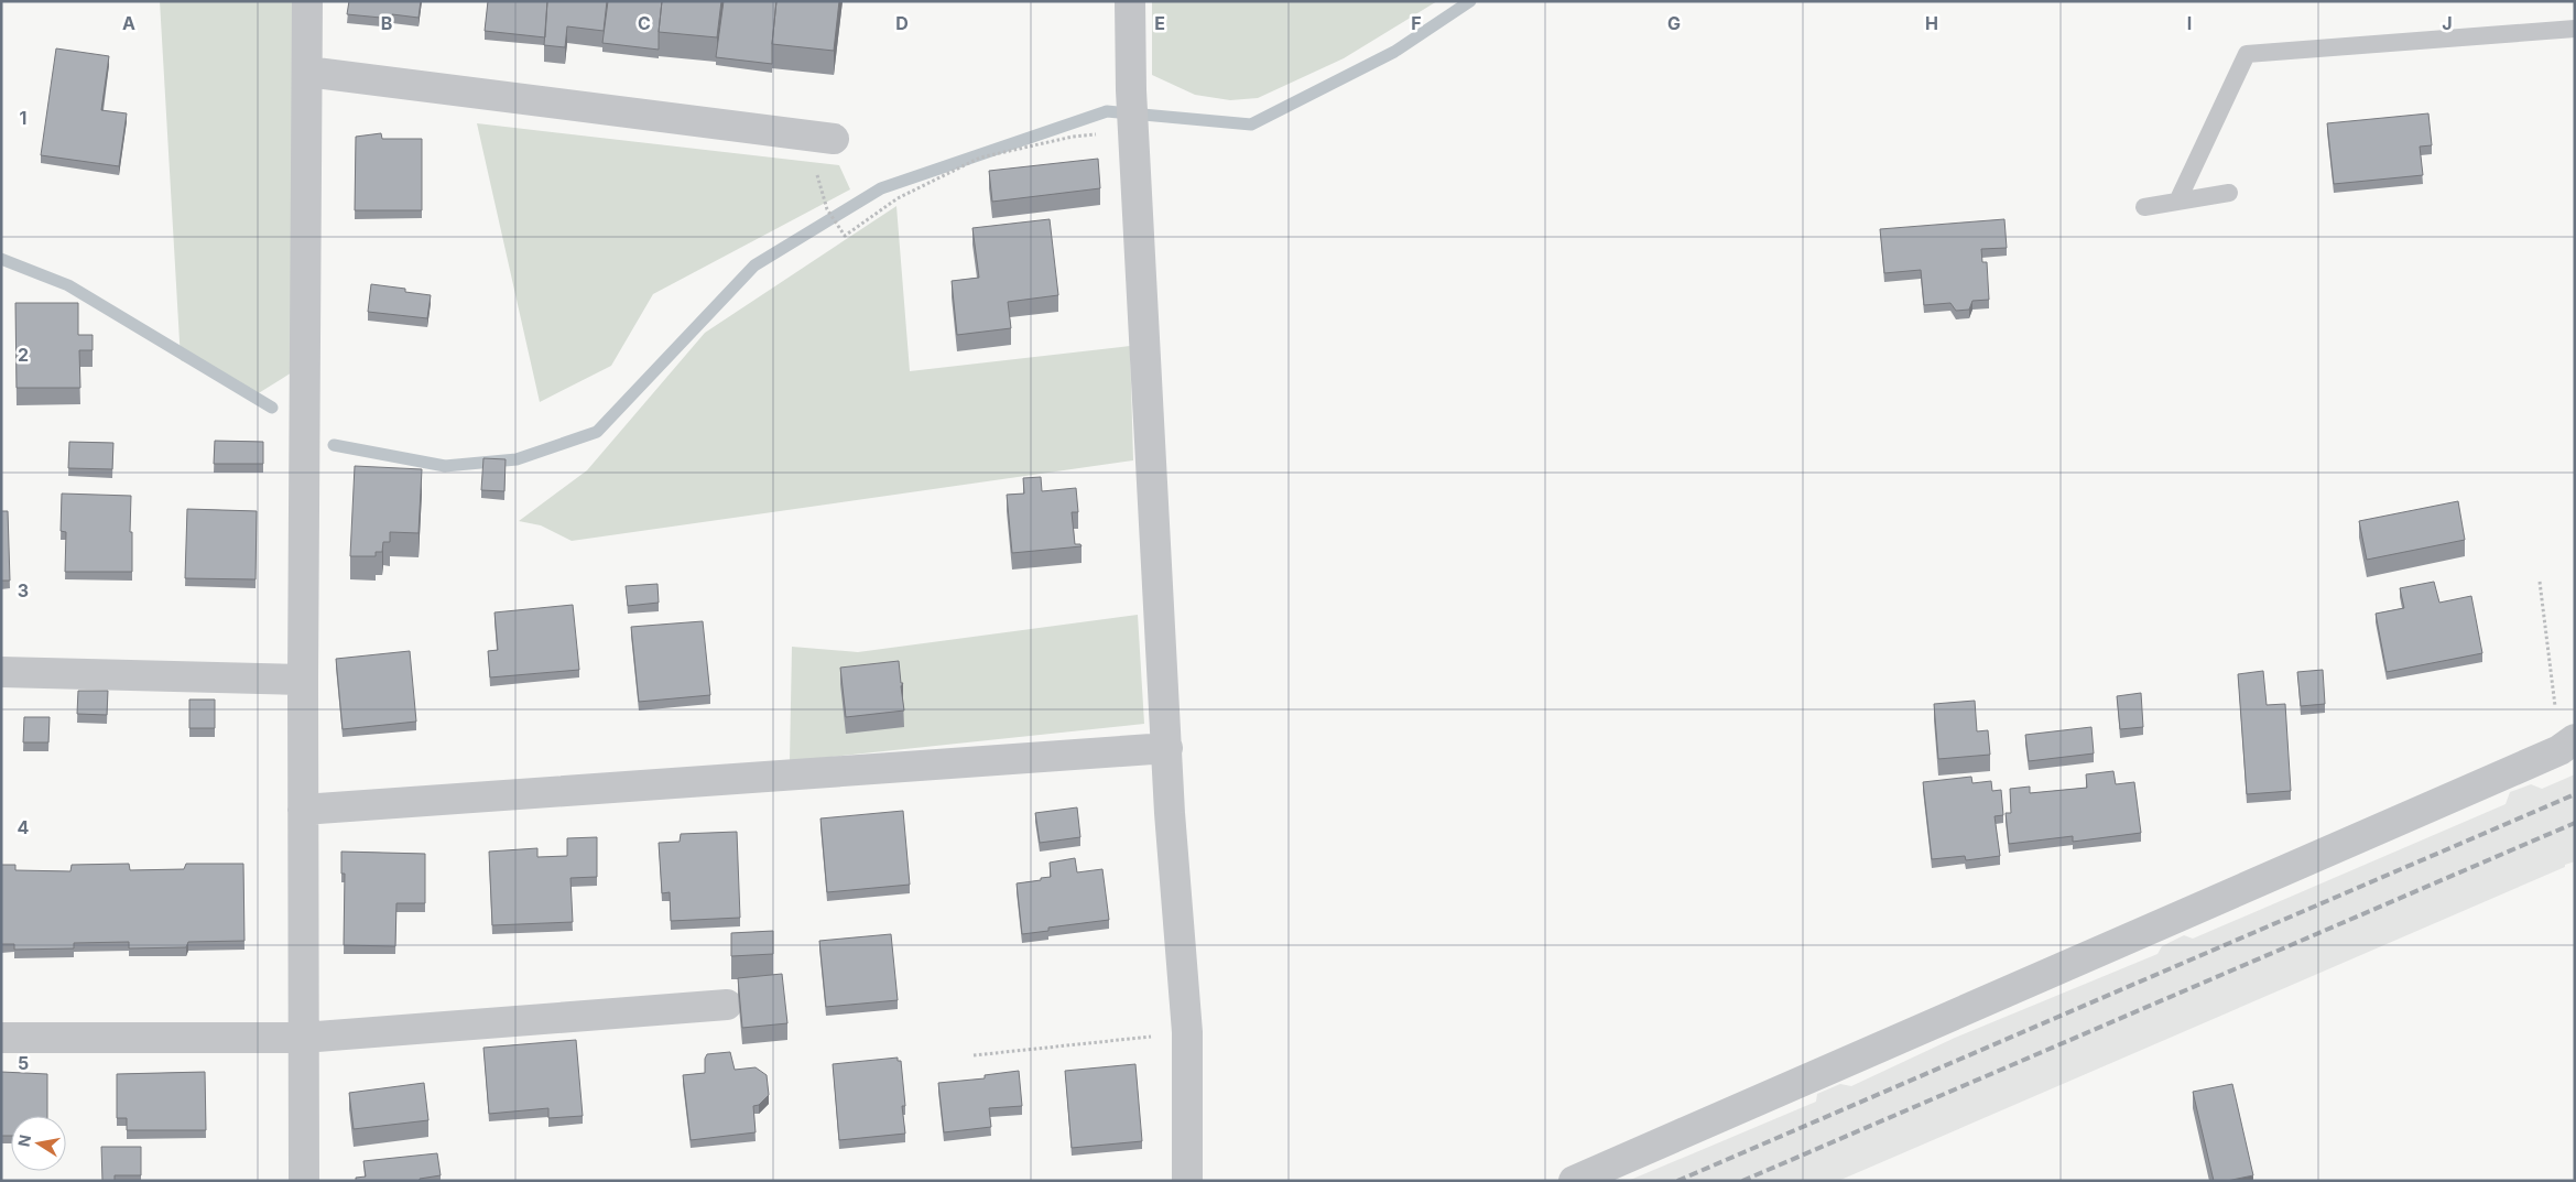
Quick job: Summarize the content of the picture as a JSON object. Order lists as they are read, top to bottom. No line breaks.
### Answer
{"north":"left","grid":{"columns":["A","B","C","D","E","F","G","H","I","J"],"rows":["1","2","3","4","5"]}}
